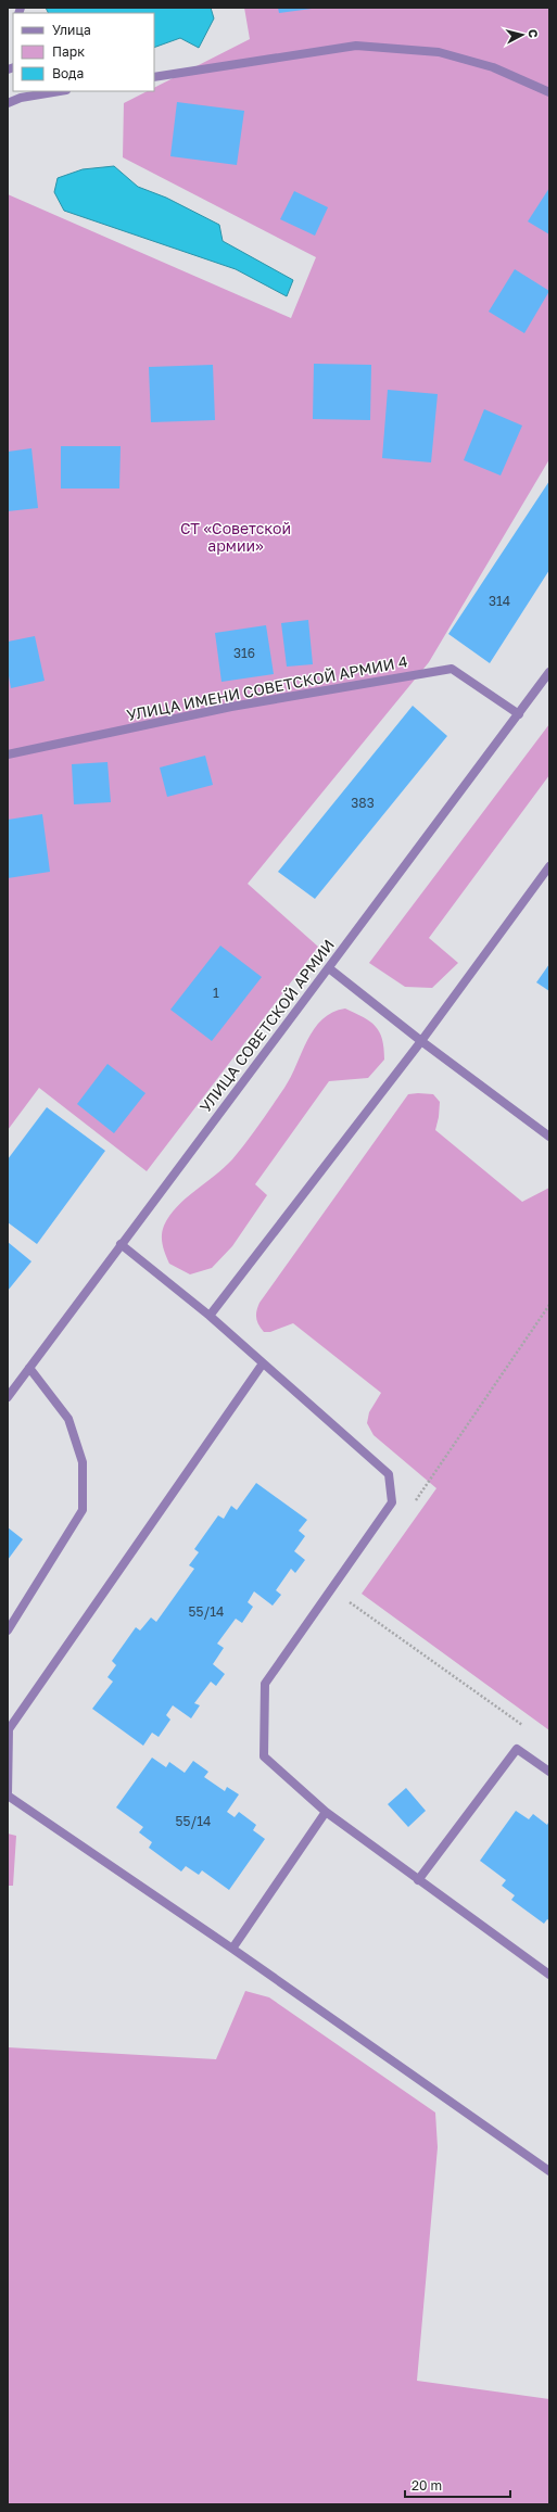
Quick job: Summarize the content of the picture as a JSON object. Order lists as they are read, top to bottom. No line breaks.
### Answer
{"streets":{"street":["УЛИЦА ИМЕНИ СОВЕТСКОЙ АРМИИ 4","УЛИЦА СОВЕТСКОЙ АРМИИ"]},"crossings":[["УЛИЦА ИМЕНИ СОВЕТСКОЙ АРМИИ 4","УЛИЦА СОВЕТСКОЙ АРМИИ"]],"parks":["СТ «Советской армии»"],"house_numbers":["314","316","383","1","55/14","55/14"],"legend":["Улица","Парк","Вода"],"scale_bar":"20 m","north":"right"}
